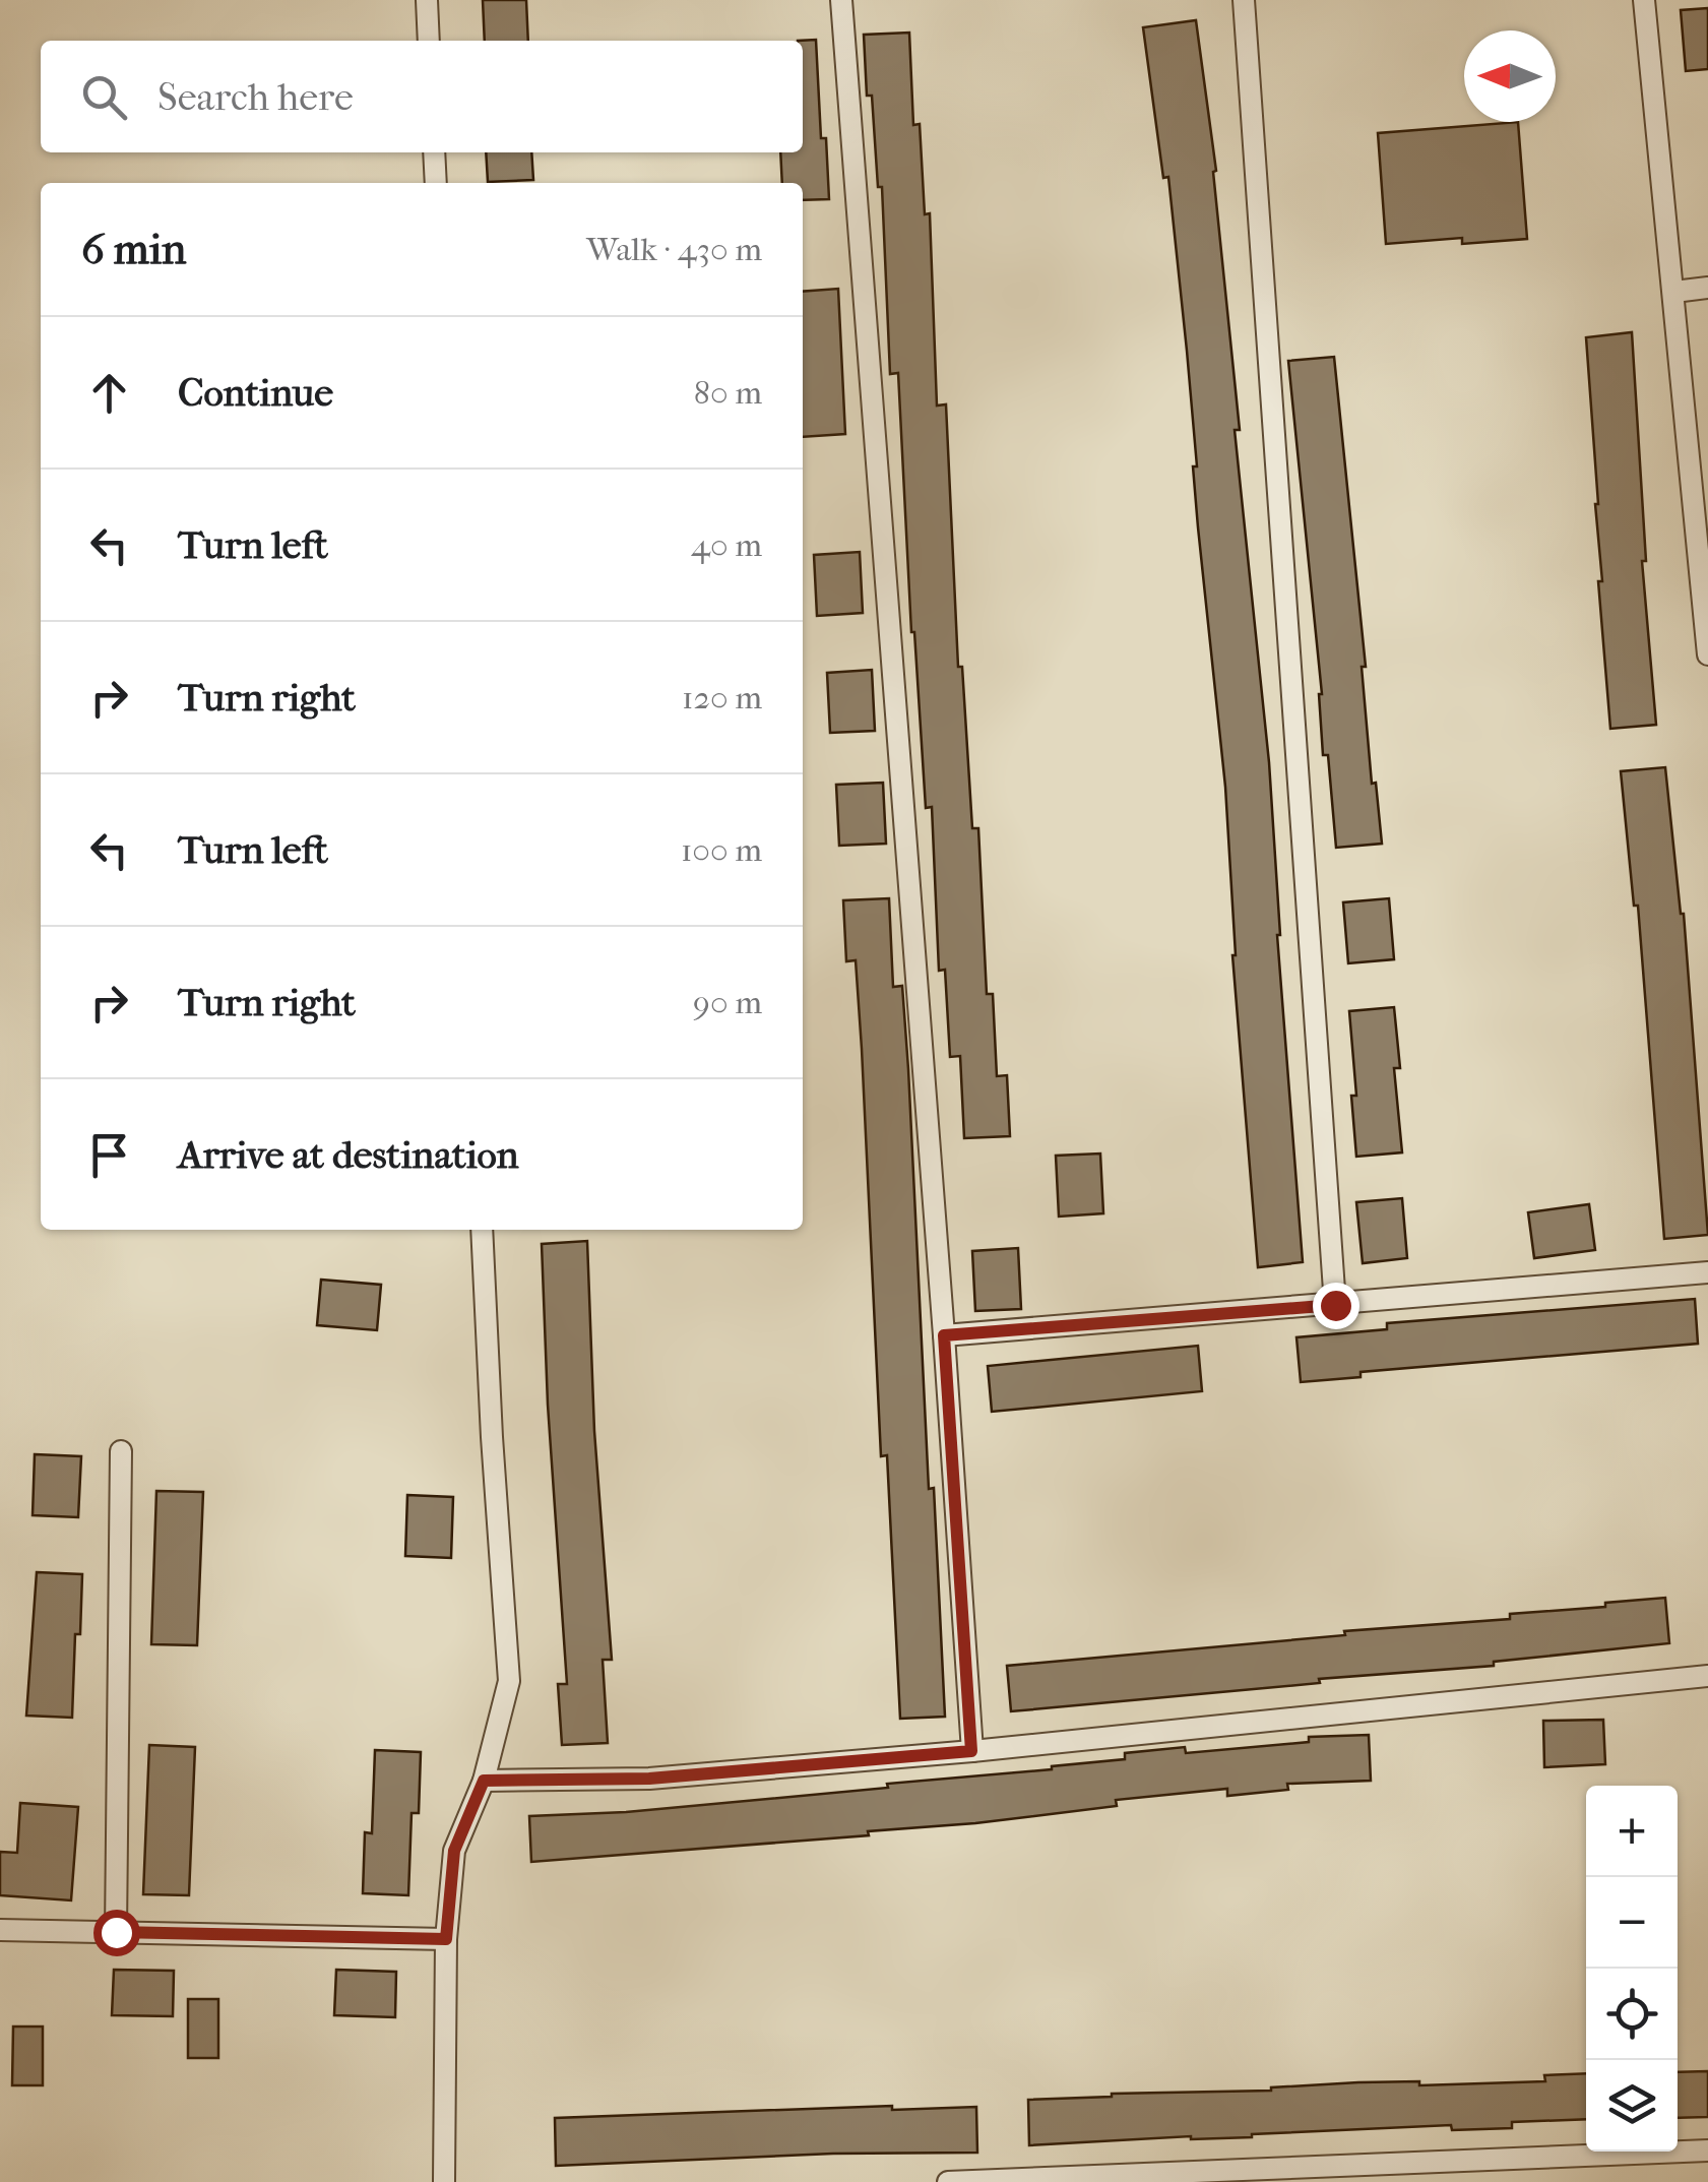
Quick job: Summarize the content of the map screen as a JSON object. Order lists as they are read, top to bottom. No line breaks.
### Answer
{"north":"left","page":{"search":"Search here","heading":["6 min","Walk · 430 m"],"list":[["Continue","80 m"],["Turn left","40 m"],["Turn right","120 m"],["Turn left","100 m"],["Turn right","90 m"],"Arrive at destination"],"map_buttons":["+","−"]}}
